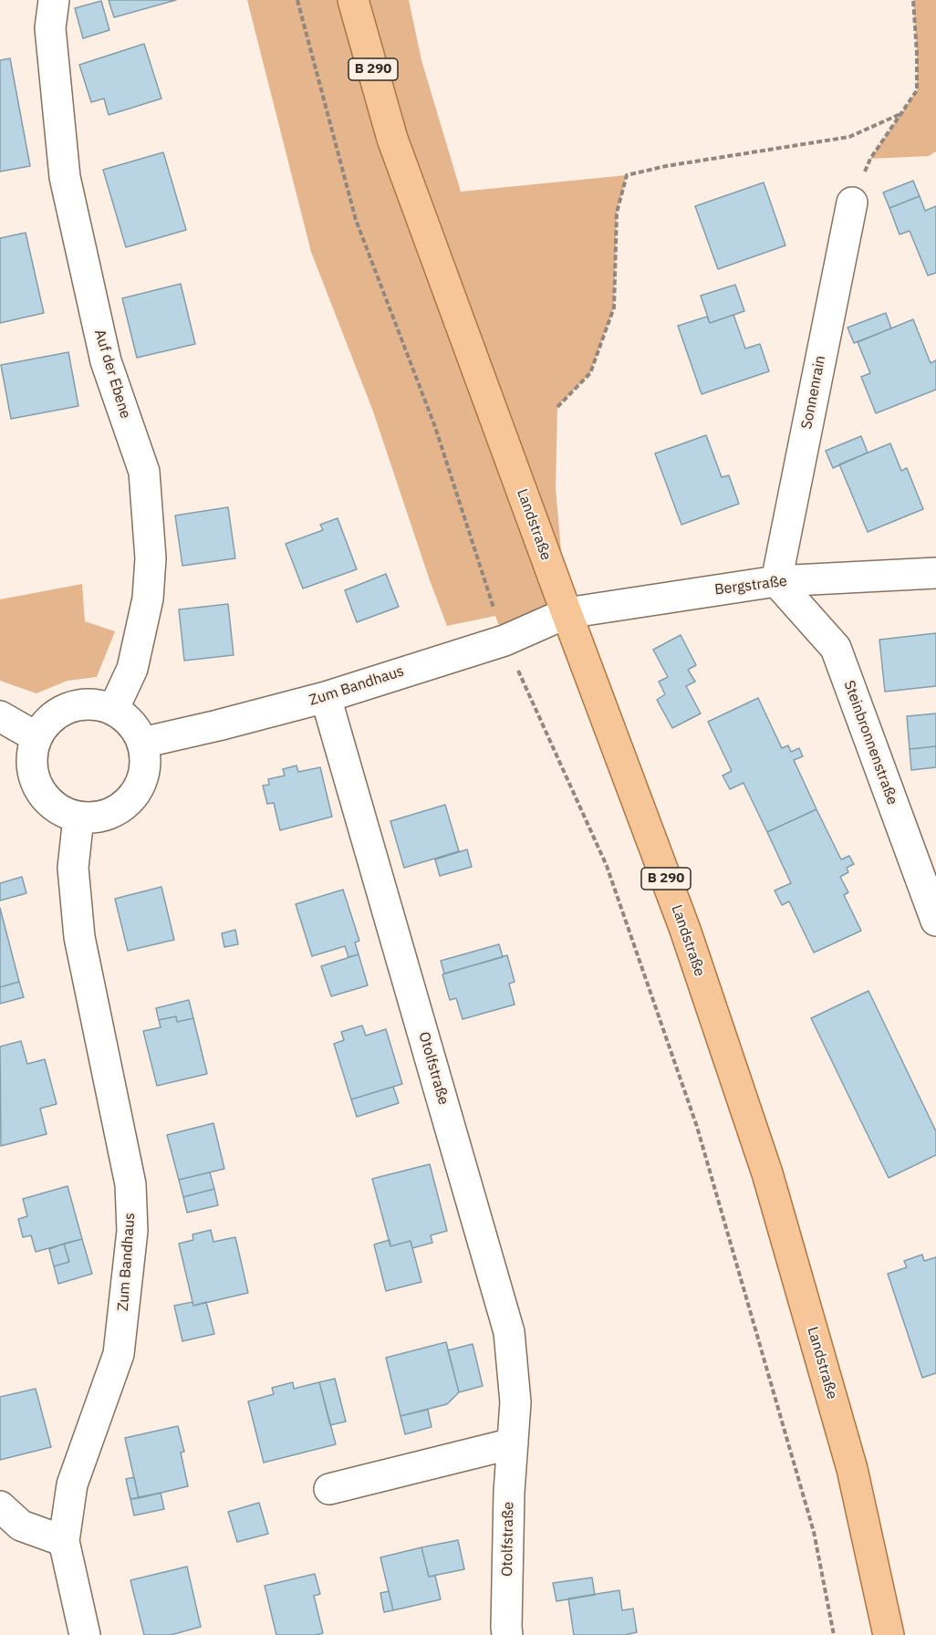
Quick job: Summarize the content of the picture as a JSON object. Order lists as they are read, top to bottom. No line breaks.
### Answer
{"streets":{"main road":["B 290","Landstraße"],"street":["Auf der Ebene","Sonnenrain","Bergstraße","Zum Bandhaus","Steinbronnenstraße","Otolfstraße"]},"crossings":[["Auf der Ebene","Zum Bandhaus"],["Sonnenrain","Bergstraße"],["Sonnenrain","Steinbronnenstraße"],["Landstraße","Bergstraße"],["Landstraße","Zum Bandhaus"],["Bergstraße","Zum Bandhaus"],["Bergstraße","Steinbronnenstraße"],["Zum Bandhaus","Otolfstraße"]]}
